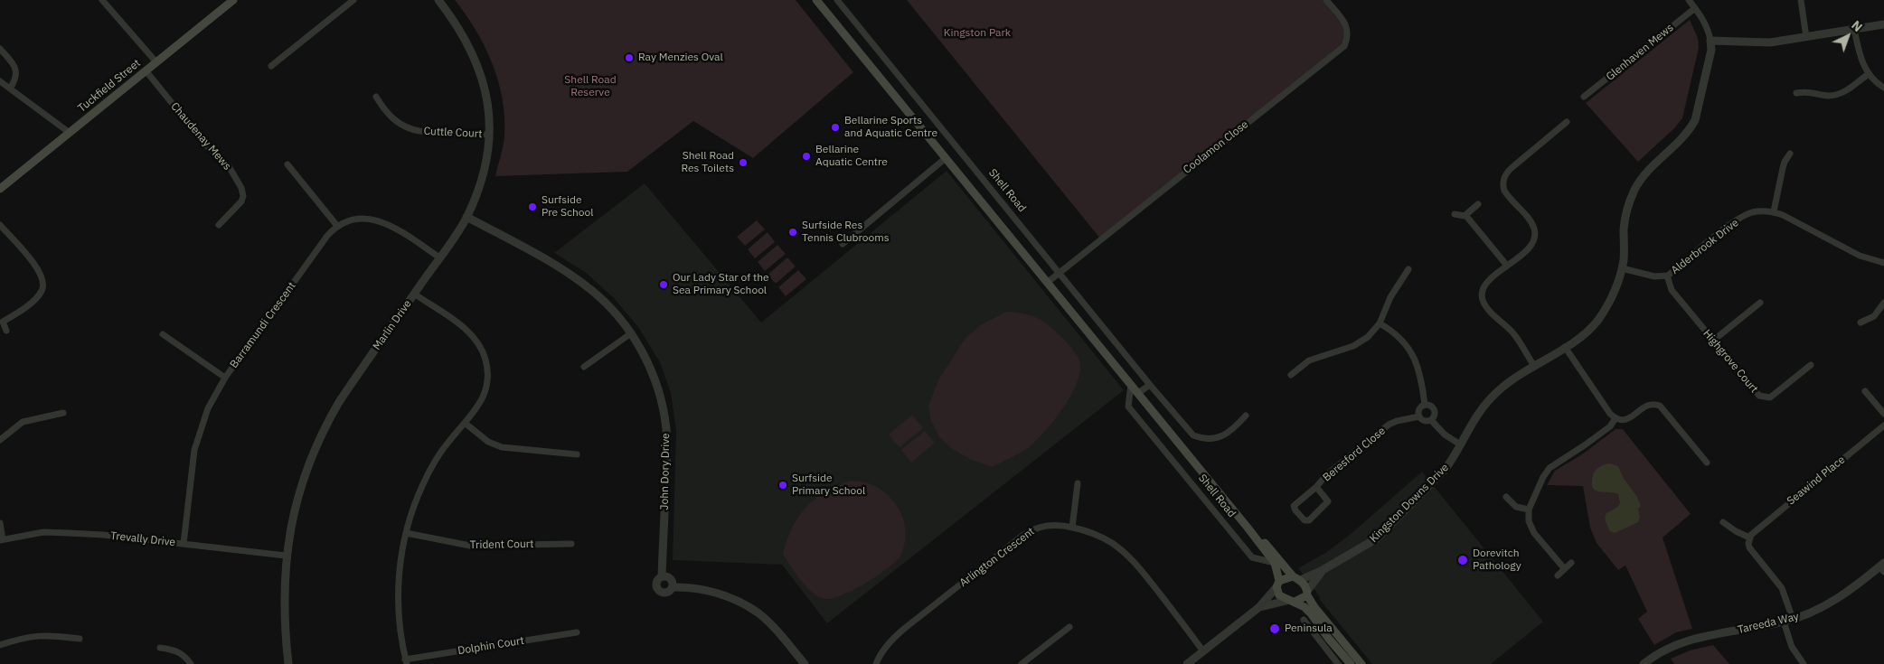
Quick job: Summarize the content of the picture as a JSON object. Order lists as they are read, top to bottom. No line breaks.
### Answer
{"streets":{"main road":["Tuckfield Street","Shell Road"],"street":["Glenhaven Mews","Cuttle Court","Chaudenay Mews","Coolamon Close","Alderbrook Drive","Barramundi Crescent","Marlin Drive","Highgrove Court","Beresford Close","John Dory Drive","Seawind Place","Kingston Downs Drive","Trevally Drive","Trident Court","Arlington Crescent","Tareeda Way","Dolphin Court"]},"crossings":[["Glenhaven Mews","Kingston Downs Drive"],["Tuckfield Street","Chaudenay Mews"],["Cuttle Court","Marlin Drive"],["Coolamon Close","Shell Road"],["Shell Road","Kingston Downs Drive"],["Alderbrook Drive","Highgrove Court"],["Alderbrook Drive","Kingston Downs Drive"],["Barramundi Crescent","Trevally Drive"],["Marlin Drive","John Dory Drive"],["Marlin Drive","Trevally Drive"]],"parks":["Kingston Park","Shell Road Reserve"],"places":["Ray Menzies Oval","Bellarine Sports and Aquatic Centre","Bellarine Aquatic Centre","Shell Road Res Toilets","Surfside Pre School","Surfside Res Tennis Clubrooms","Our Lady Star of the Sea Primary School","Surfside Primary School","Dorevitch Pathology","Peninsula"],"north":"top right"}
